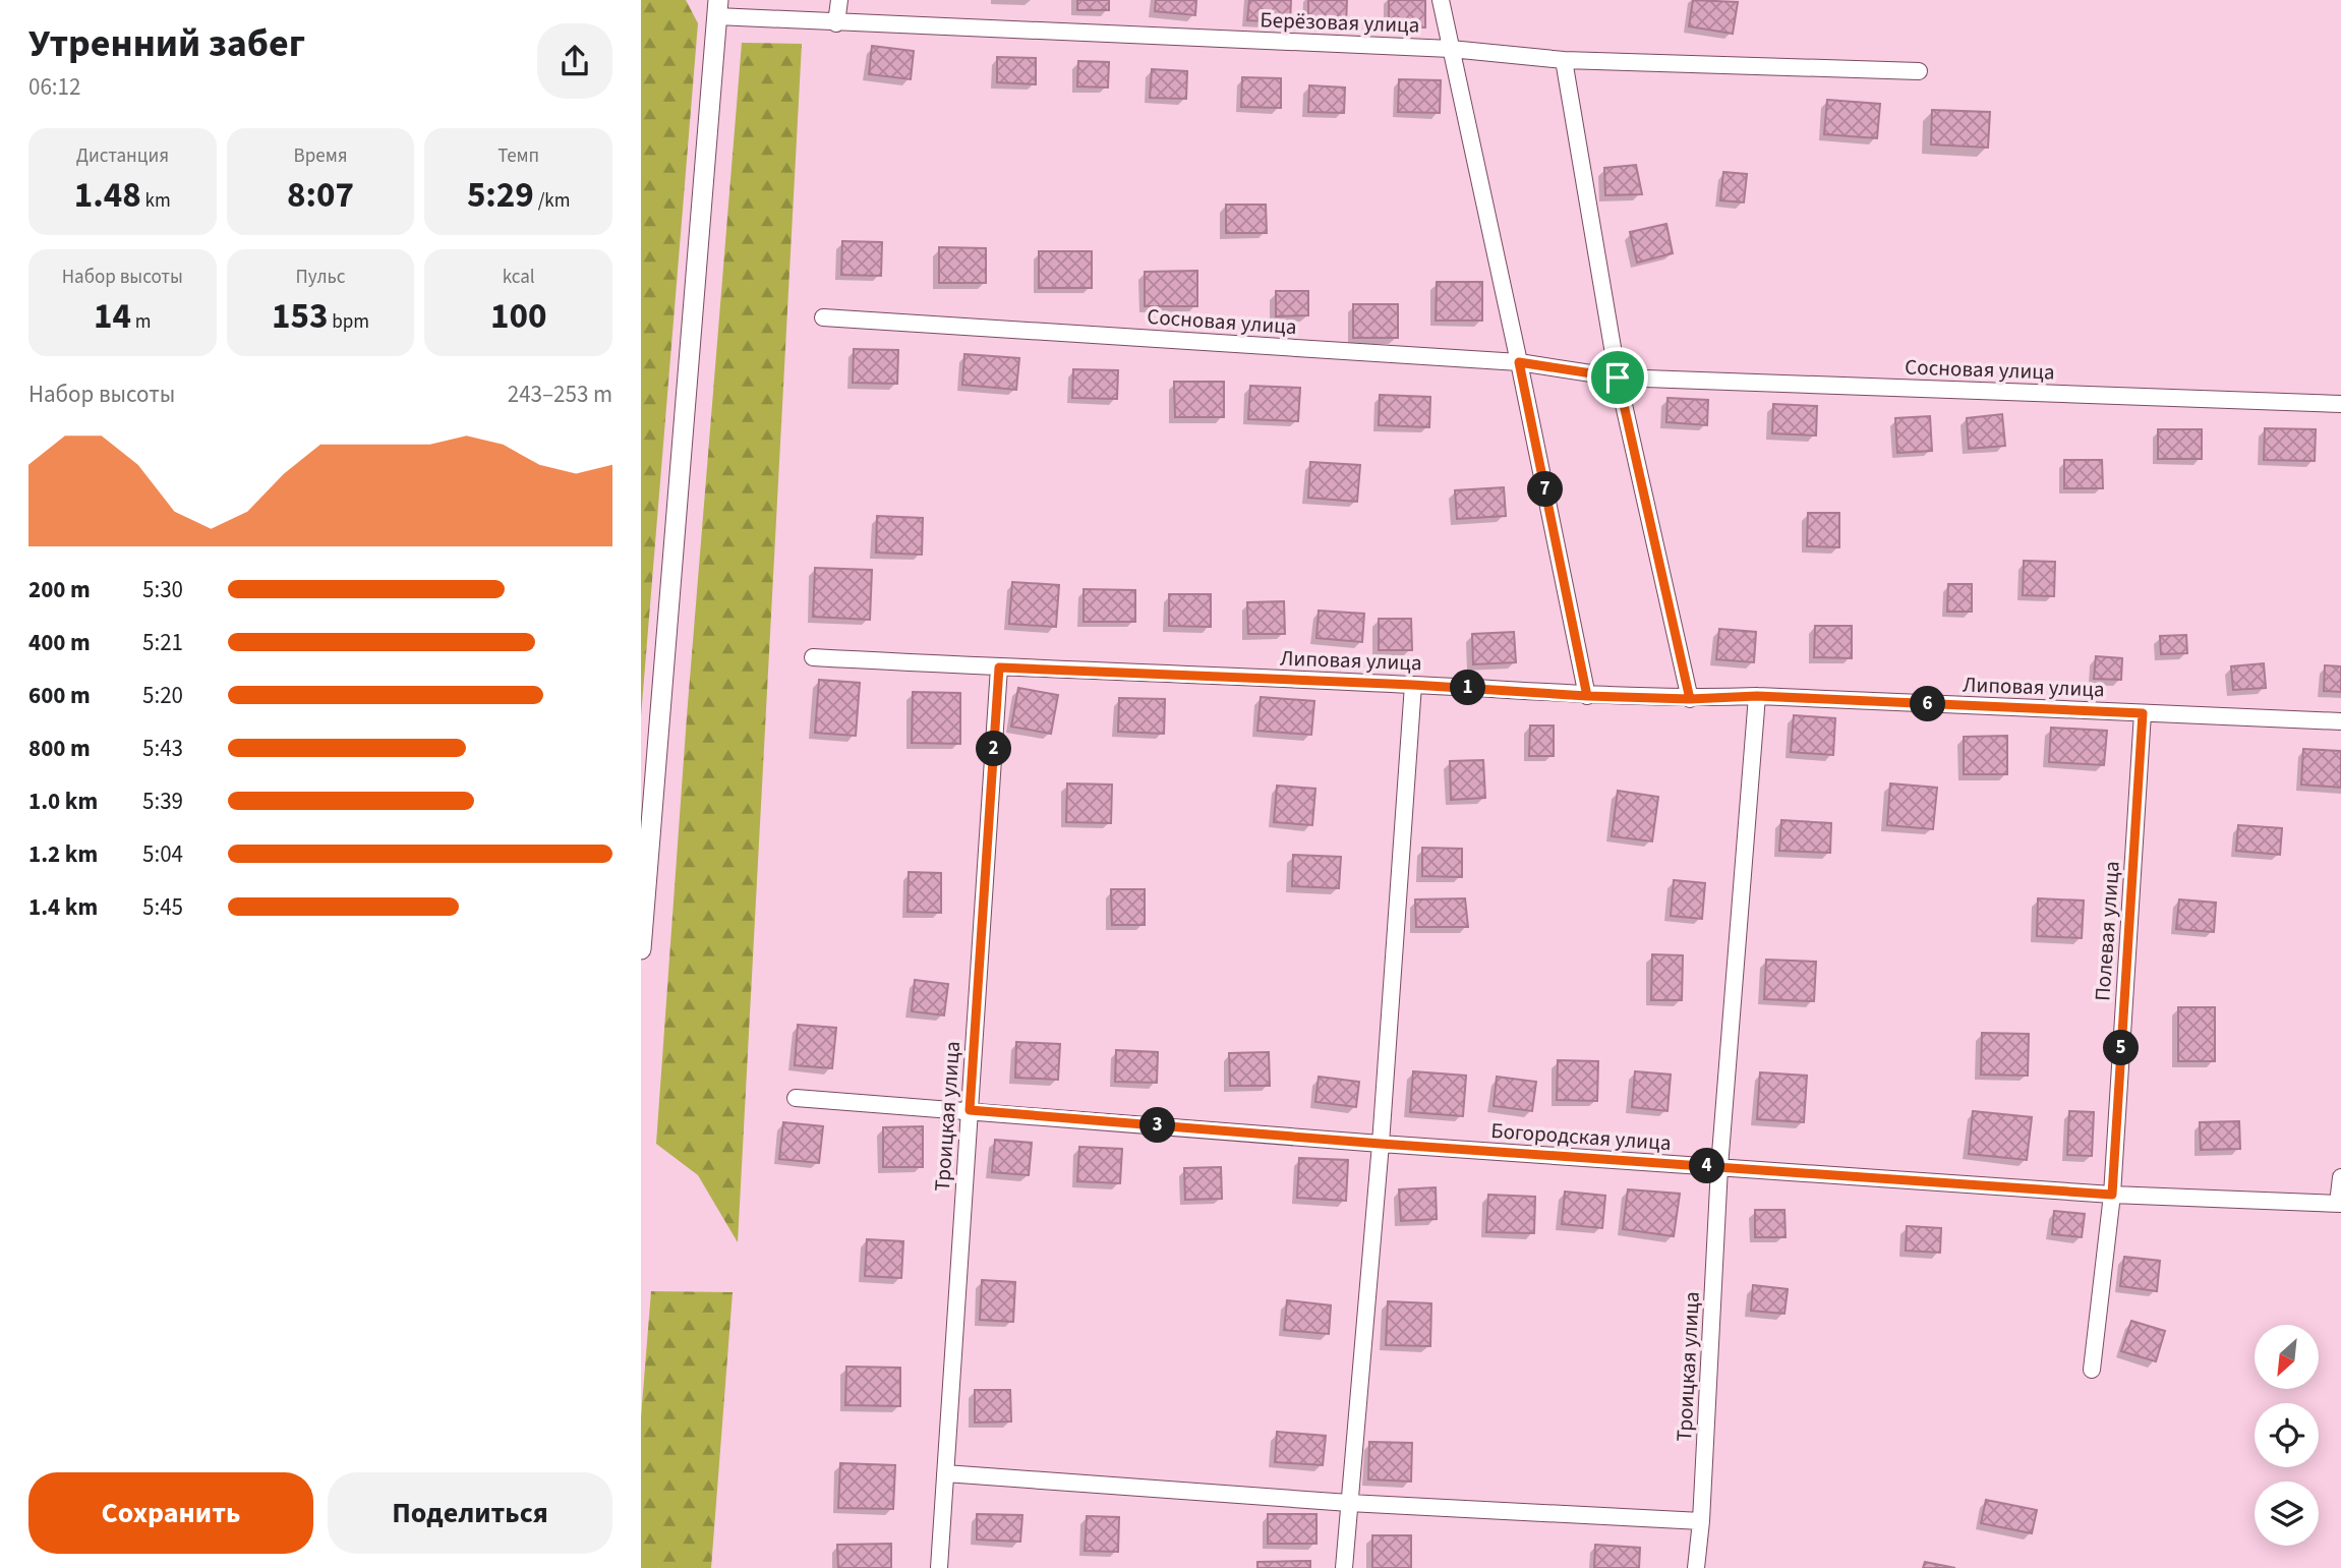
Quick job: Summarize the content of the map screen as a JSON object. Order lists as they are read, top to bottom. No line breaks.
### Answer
{"streets":{"street":["Берёзовая улица","Сосновая улица","Липовая улица","Полевая улица","Троицкая улица","Богородская улица"]},"crossings":[["Липовая улица","Полевая улица"],["Липовая улица","Троицкая улица"],["Полевая улица","Богородская улица"],["Троицкая улица","Богородская улица"]],"north":"bottom left","page":{"heading":["Утренний забег","06:12"],"stats":[["Дистанция","1.48 km"],["Время","8:07"],["Темп","5:29 /km"],["Набор высоты","14 m"],["Пульс","153 bpm"],["kcal","100"]],"chart":["Набор высоты","243–253 m"],"pins":["7","1","6","2","5","3","4"],"list":[{"name":"200 m","note":"5:30"},{"name":"400 m","note":"5:21"},{"name":"600 m","note":"5:20"},{"name":"800 m","note":"5:43"},{"name":"1.0 km","note":"5:39"},{"name":"1.2 km","note":"5:04"},{"name":"1.4 km","note":"5:45"}],"buttons":["Сохранить","Поделиться"]}}
